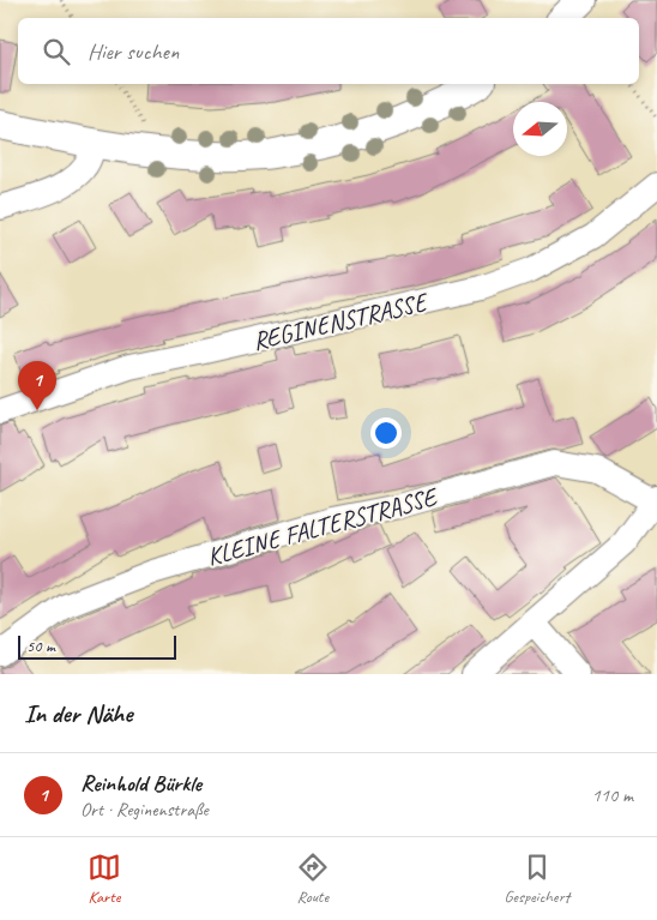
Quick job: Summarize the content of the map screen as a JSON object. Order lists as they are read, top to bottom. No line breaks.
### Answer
{"streets":{"street":["REGINENSTRASSE","KLEINE FALTERSTRASSE"]},"scale_bar":"50 m","north":"left","page":{"search":"Hier suchen","pins":"1","scale":"50 m","heading":"In der Nähe","list":[{"mark":"1","name":"Reinhold Bürkle","note":"Ort · Reginenstraße","value":"110 m"}],"nav":["Karte","Route","Gespeichert"]}}
